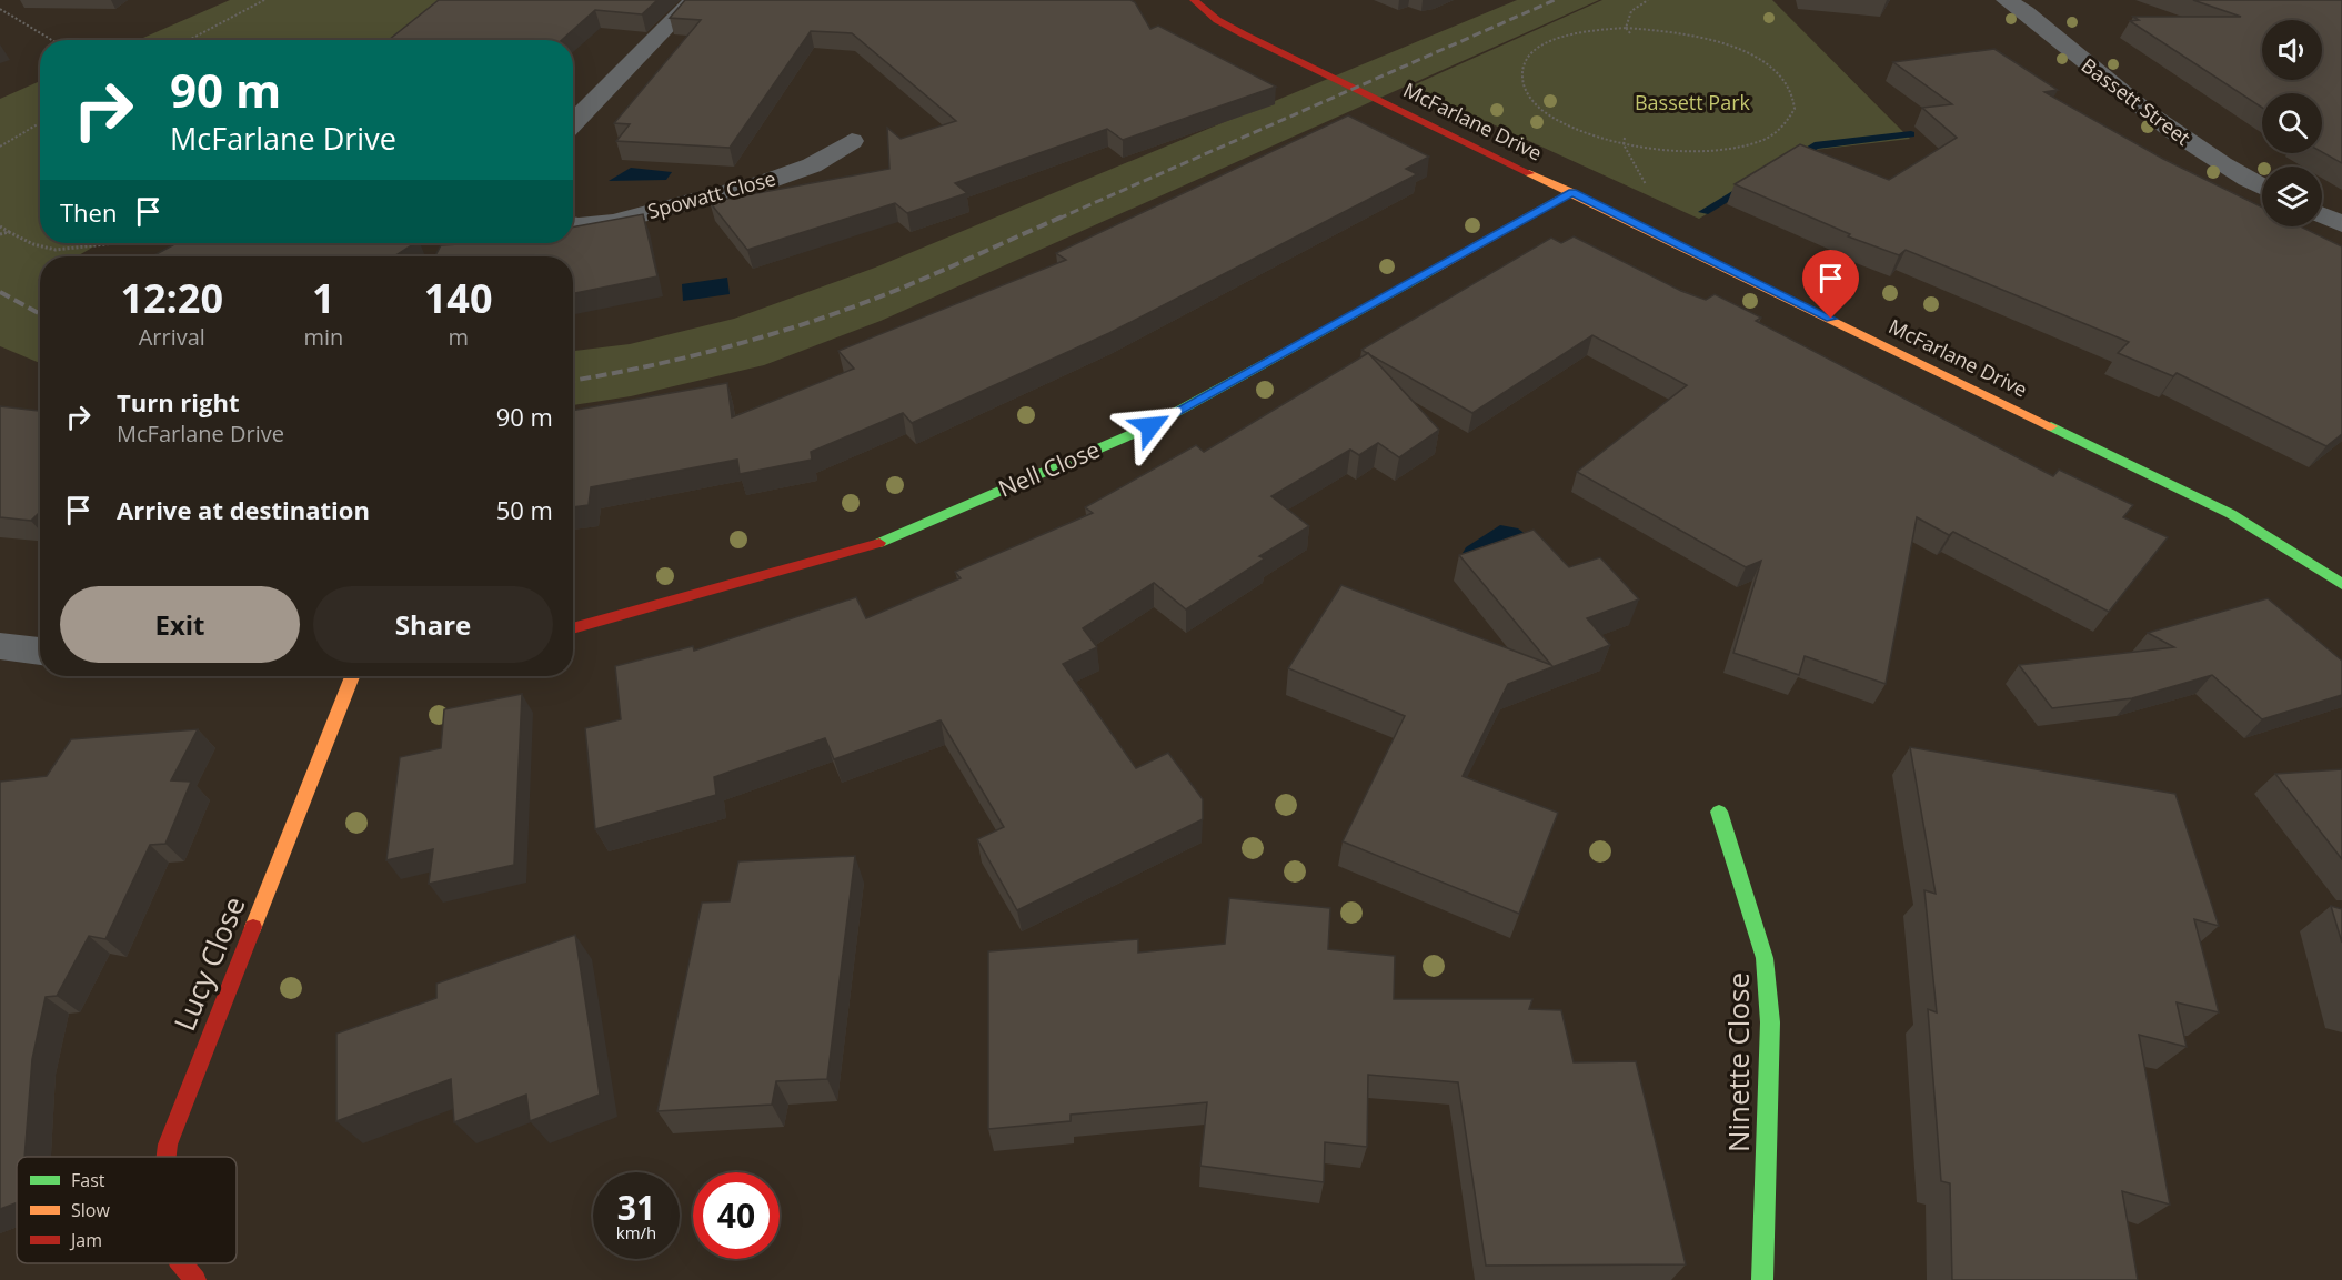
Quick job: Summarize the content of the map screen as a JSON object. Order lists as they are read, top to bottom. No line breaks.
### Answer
{"streets":{"street":["Bassett Street","McFarlane Drive","Spowatt Close","Nell Close","Lucy Close","Ninette Close"]},"crossings":[["McFarlane Drive","Nell Close"]],"parks":["Bassett Park"],"legend":["Fast","Slow","Jam"],"page":{"turn":["90 m","McFarlane Drive"],"then":"Then","eta":["12:20","Arrival","1","min","140","m"],"list":[{"name":"Turn right","note":"McFarlane Drive","value":"90 m"},{"name":"Arrive at destination","value":"50 m"}],"buttons":["Exit","Share"],"speed":"31 km/h","limit":"40"}}
